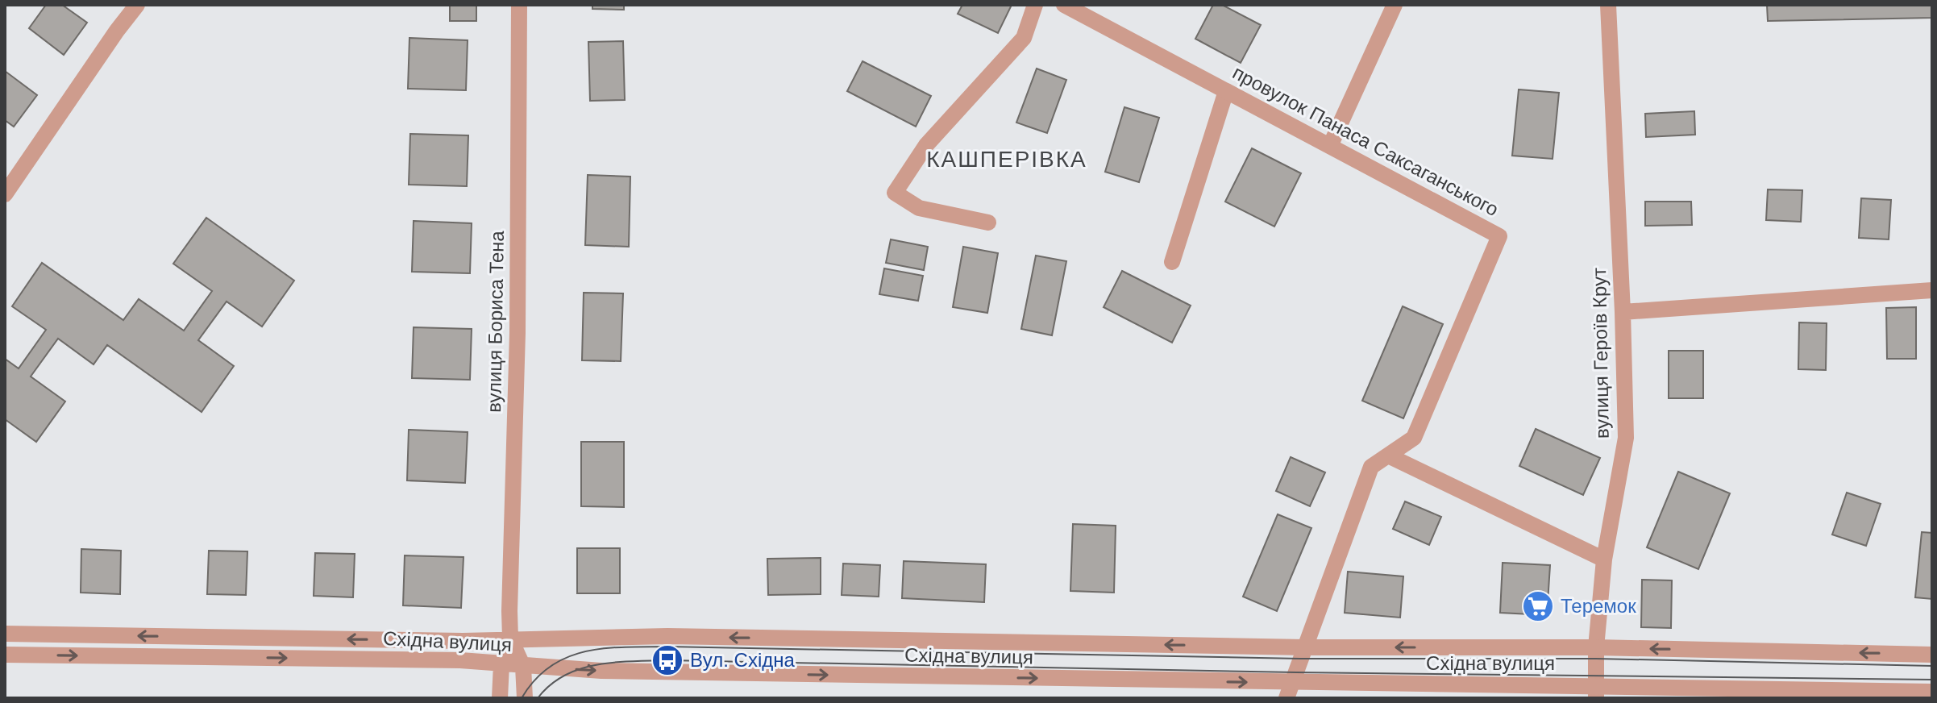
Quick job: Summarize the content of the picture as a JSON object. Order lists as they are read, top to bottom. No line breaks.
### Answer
{"streets":{"street":["провулок Панаса Саксаганського","вулиця Бориса Тена","вулиця Героїв Крут","Східна вулиця"]},"crossings":[["провулок Панаса Саксаганського","Східна вулиця"],["вулиця Бориса Тена","Східна вулиця"],["вулиця Героїв Крут","Східна вулиця"]],"districts":["КАШПЕРІВКА"],"places":{"supermarket":["Теремок"],"bus stop":["Вул. Східна"]}}
